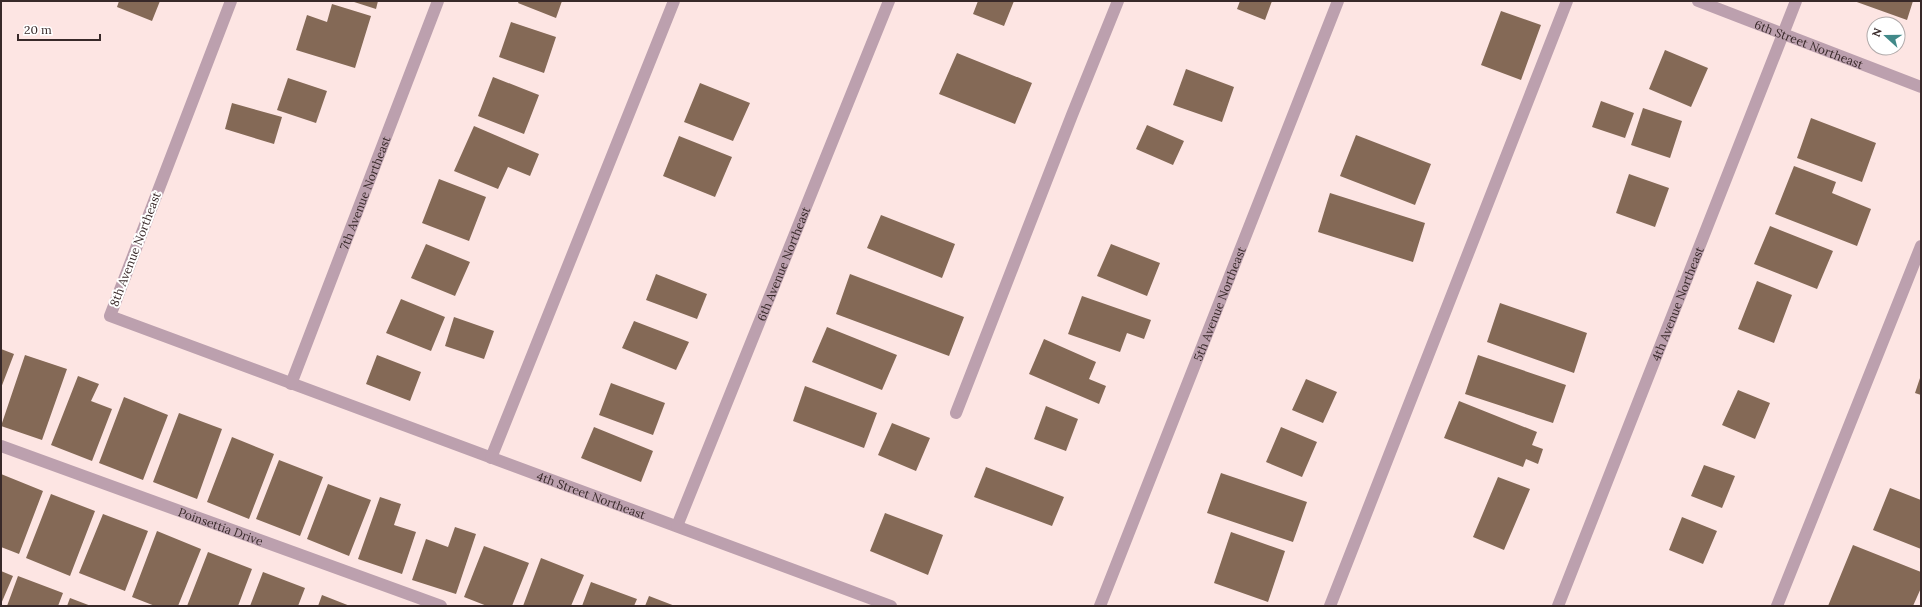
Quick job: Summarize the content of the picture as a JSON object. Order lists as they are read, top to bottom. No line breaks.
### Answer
{"streets":{"street":["6th Street Northeast","7th Avenue Northeast","8th Avenue Northeast","6th Avenue Northeast","5th Avenue Northeast","4th Avenue Northeast","4th Street Northeast","Poinsettia Drive"]},"crossings":[["6th Street Northeast","4th Avenue Northeast"],["7th Avenue Northeast","8th Avenue Northeast"],["7th Avenue Northeast","4th Street Northeast"],["8th Avenue Northeast","4th Street Northeast"],["6th Avenue Northeast","4th Street Northeast"]],"scale_bar":"20 m","north":"left"}
